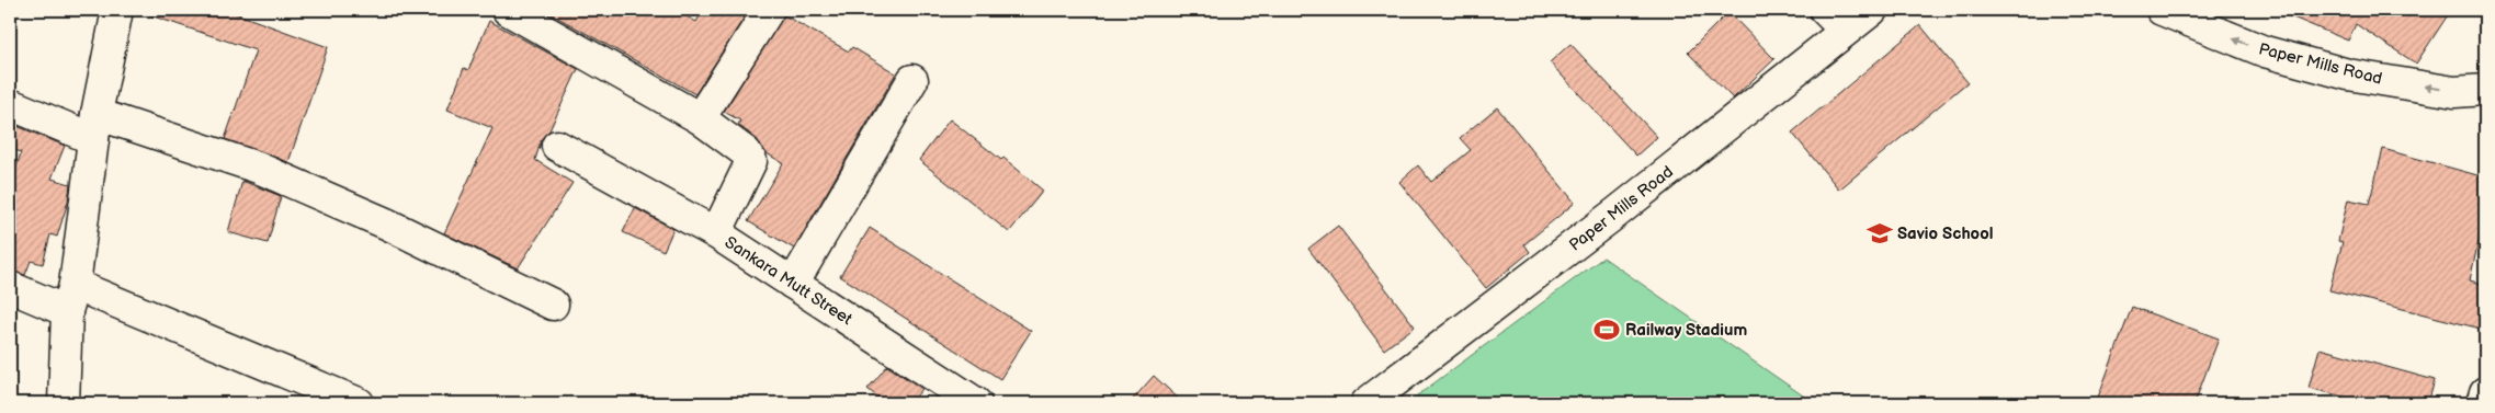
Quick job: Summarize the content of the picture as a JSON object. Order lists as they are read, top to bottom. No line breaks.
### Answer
{"streets":{"street":["Paper Mills Road","Sankara Mutt Street"]},"places":{"school or university":["Savio School"],"sports":["Railway Stadium"]}}
